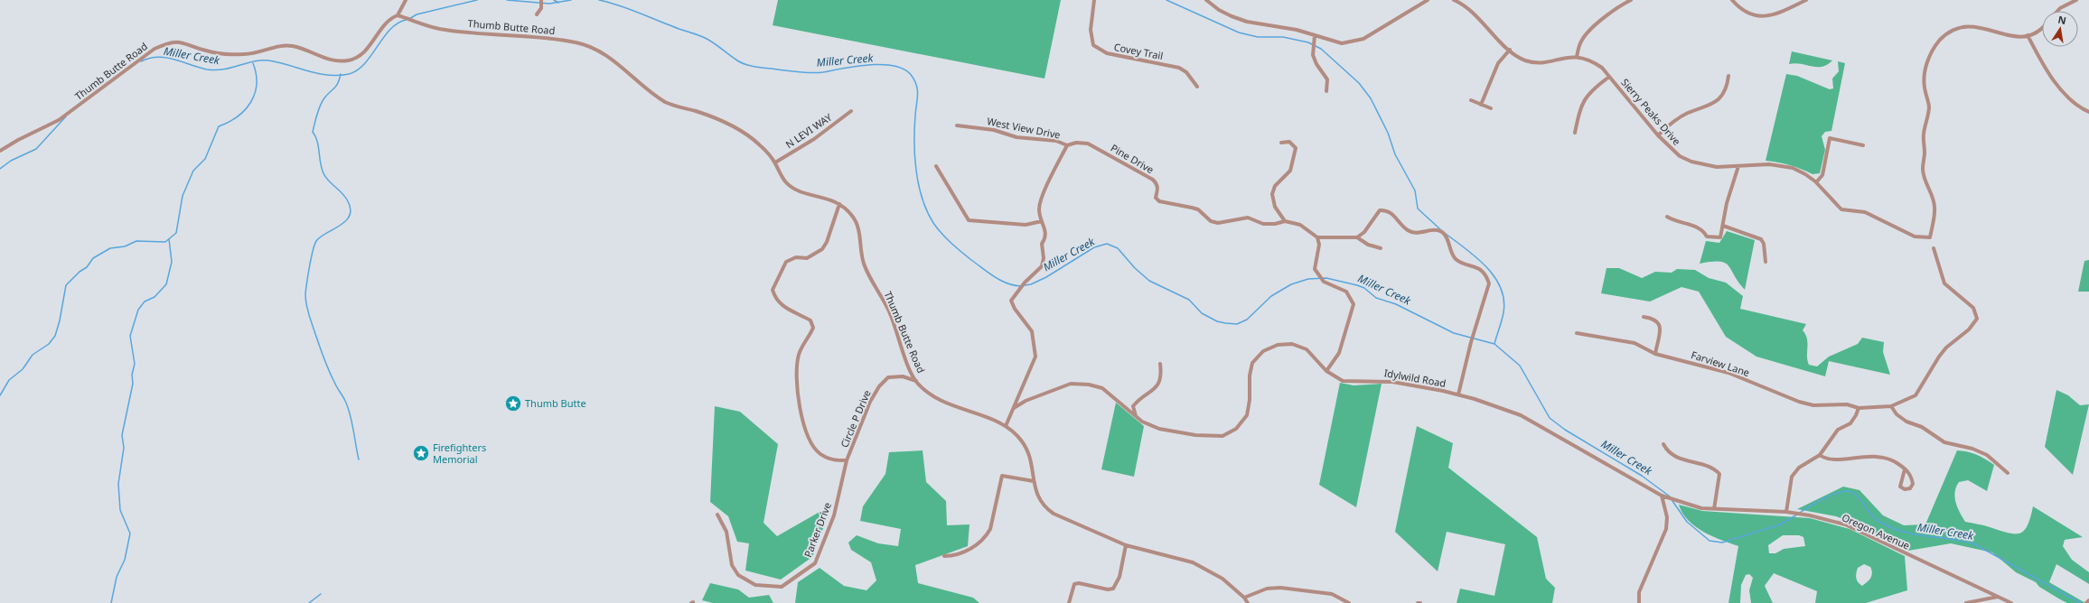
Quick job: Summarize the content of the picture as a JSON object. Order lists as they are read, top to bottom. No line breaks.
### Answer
{"streets":{"street":["Thumb Butte Road","Covey Trail","Sierry Peaks Drive","West View Drive","N LEVI WAY","Pine Drive","Farview Lane","Idylwild Road","Circle P Drive","Parker Drive","Oregon Avenue"]},"crossings":[["Thumb Butte Road","N LEVI WAY"],["Thumb Butte Road","Circle P Drive"],["West View Drive","Pine Drive"],["Idylwild Road","Oregon Avenue"],["Circle P Drive","Parker Drive"]],"water":["Miller Creek"],"places":{"place":["Thumb Butte","Firefighters Memorial"]},"north":"top"}
